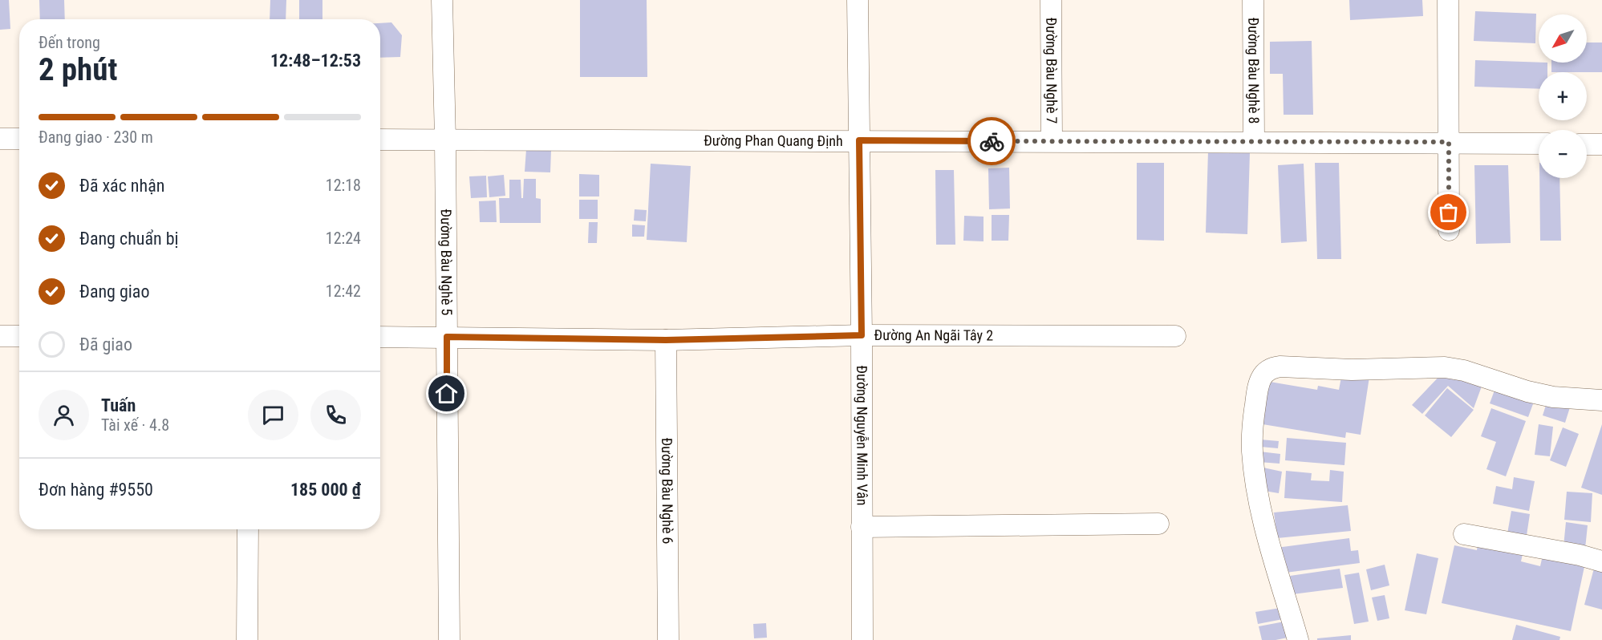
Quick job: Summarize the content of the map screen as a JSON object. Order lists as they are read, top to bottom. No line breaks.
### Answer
{"streets":{"street":["Đường Bàu Nghè 7","Đường Bàu Nghè 8","Đường Phan Quang Định","Đường Bàu Nghè 5","Đường An Ngãi Tây 2","Đường Nguyễn Minh Vân","Đường Bàu Nghè 6"]},"crossings":[["Đường Bàu Nghè 7","Đường Phan Quang Định"],["Đường Bàu Nghè 8","Đường Phan Quang Định"],["Đường Phan Quang Định","Đường Bàu Nghè 5"],["Đường Phan Quang Định","Đường Nguyễn Minh Vân"],["Đường Bàu Nghè 5","Đường An Ngãi Tây 2"],["Đường An Ngãi Tây 2","Đường Nguyễn Minh Vân"],["Đường An Ngãi Tây 2","Đường Bàu Nghè 6"]],"north":"bottom left","page":{"map_buttons":["+","−"],"heading":["2 phút","Đến trong","12:48–12:53"],"panel":["Tuấn","Tài xế · 4.8","Đơn hàng #9550","185 000 ₫"],"bar":"Đang giao · 230 m","list":[["Đã xác nhận","12:18"],["Đang chuẩn bị","12:24"],["Đang giao","12:42"],"Đã giao"]}}
